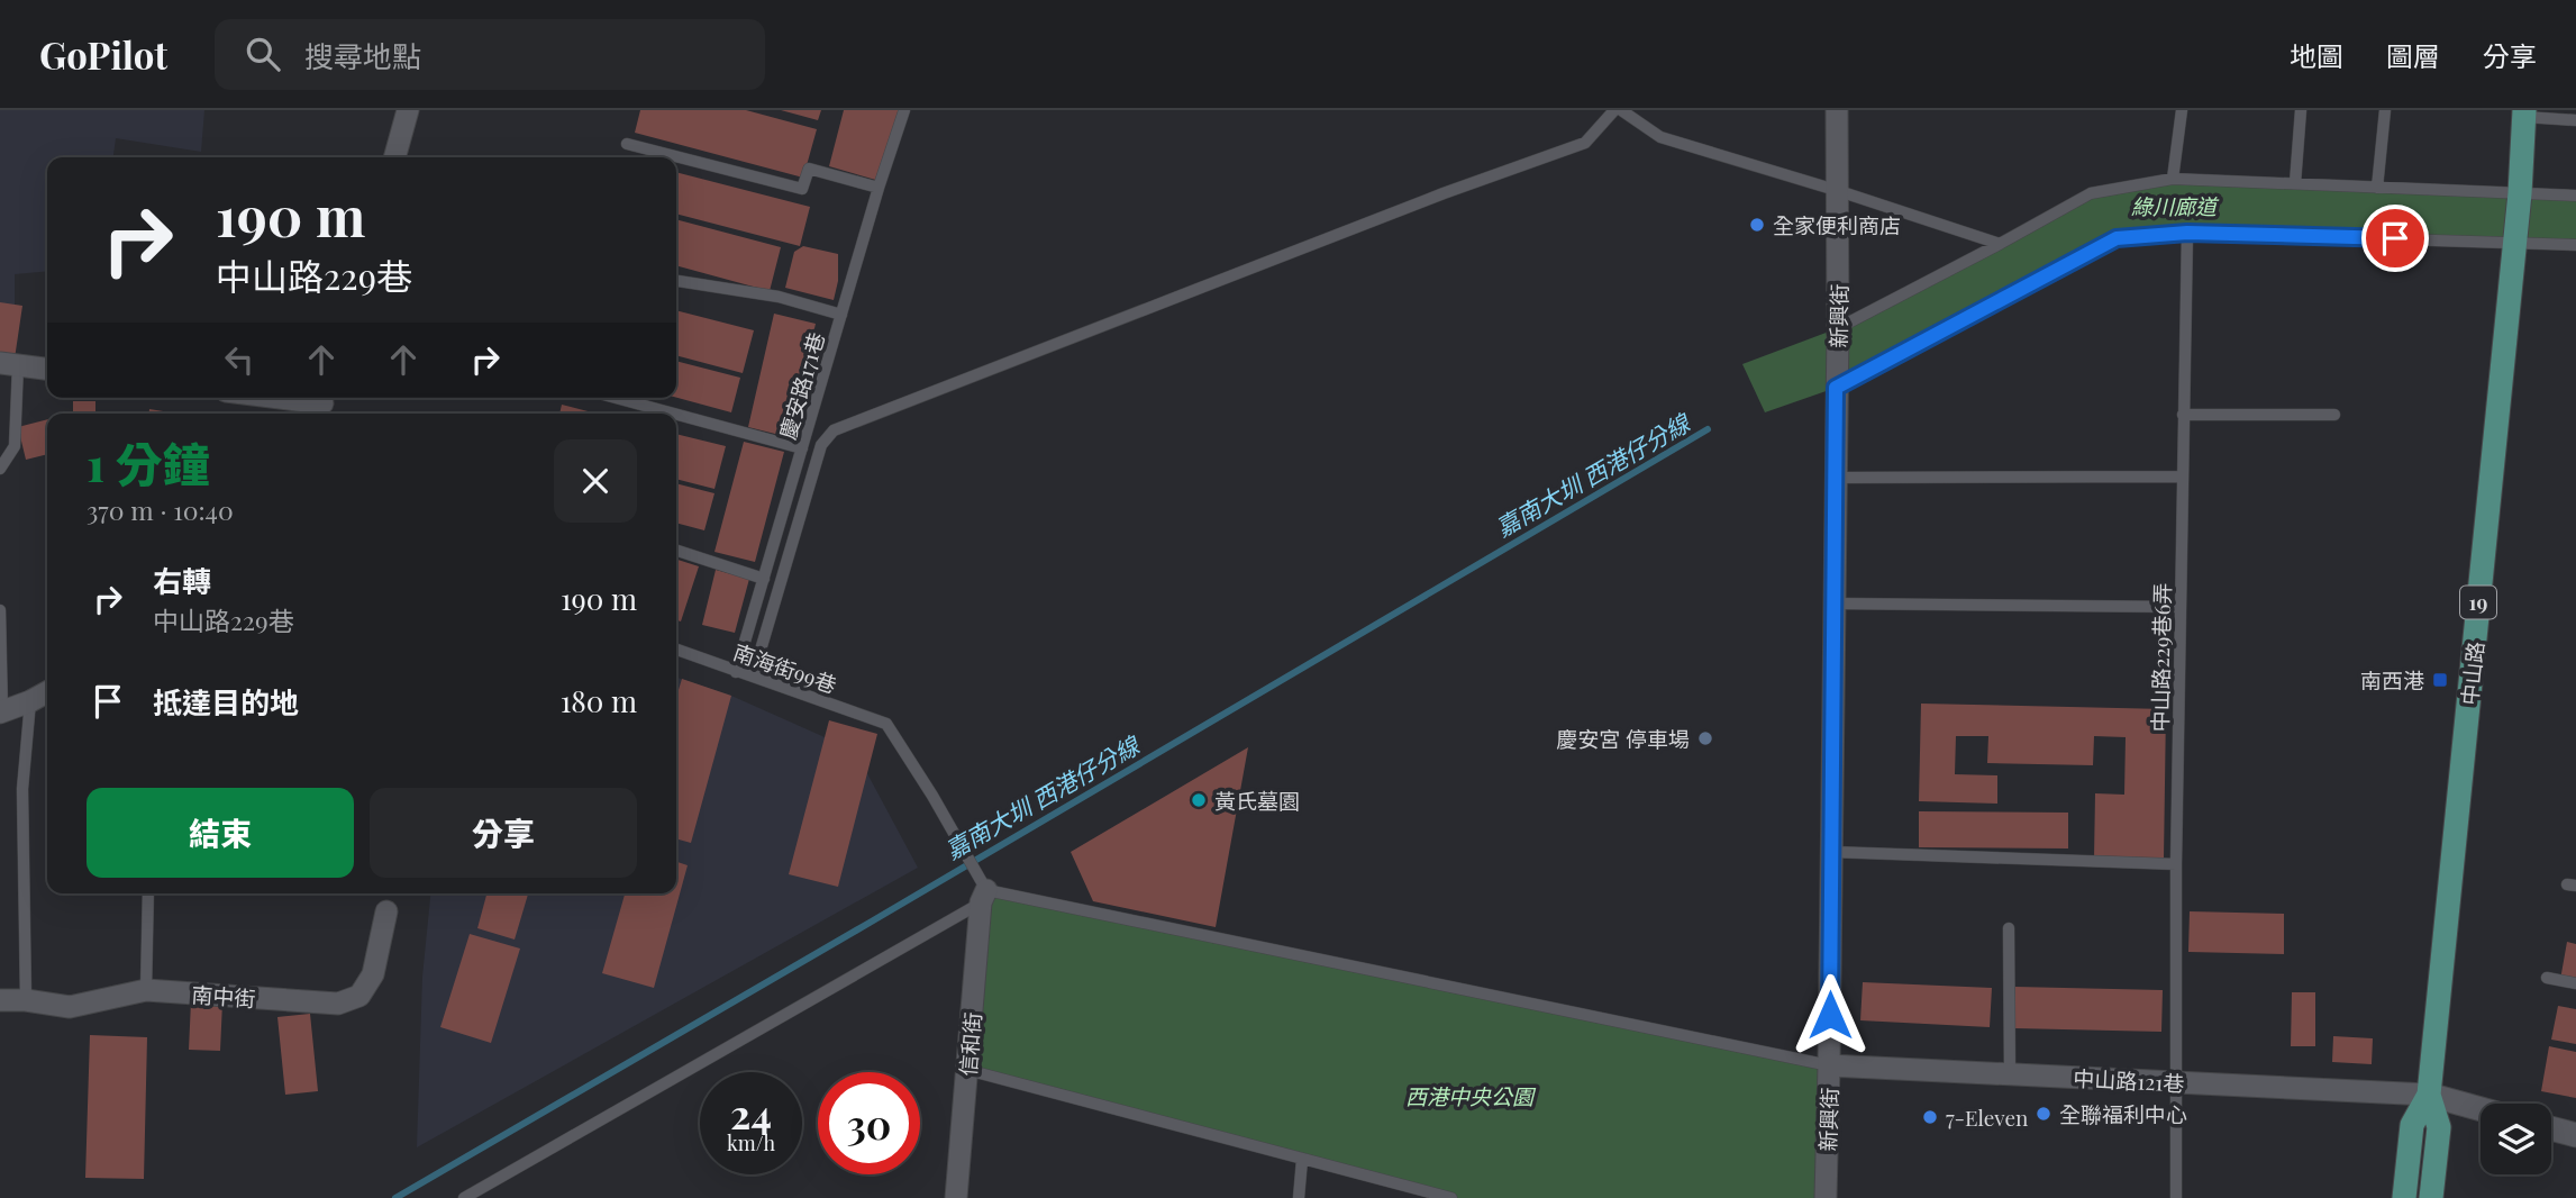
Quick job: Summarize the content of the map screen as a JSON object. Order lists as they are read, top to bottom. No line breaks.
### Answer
{"streets":{"main road":["19","中山路"],"street":["新興街","南中街","信和街","中山路121巷"],"lane":["慶安路171巷","中山路229巷6弄","南海街99巷"]},"crossings":[["新興街","中山路121巷"],["慶安路171巷","南海街99巷"],["中山路229巷6弄","中山路121巷"],["南海街99巷","信和街"],["中山路","中山路121巷"]],"water":["嘉南大圳 西港仔分線"],"parks":["綠川廊道","西港中央公園"],"places":{"other":["全家便利商店","慶安宮 停車場","黃氏墓園","全聯福利中心","7-Eleven"],"transit":["南西港"]},"page":{"header":"GoPilot","search":"搜尋地點","nav":["地圖","圖層","分享"],"turn":["190 m","中山路229巷"],"heading":["1 分鐘","370 m · 10:40"],"list":[{"name":"右轉","note":"中山路229巷","value":"190 m"},{"name":"抵達目的地","value":"180 m"}],"buttons":["結束","分享"],"speed":"24 km/h","limit":"30"}}
